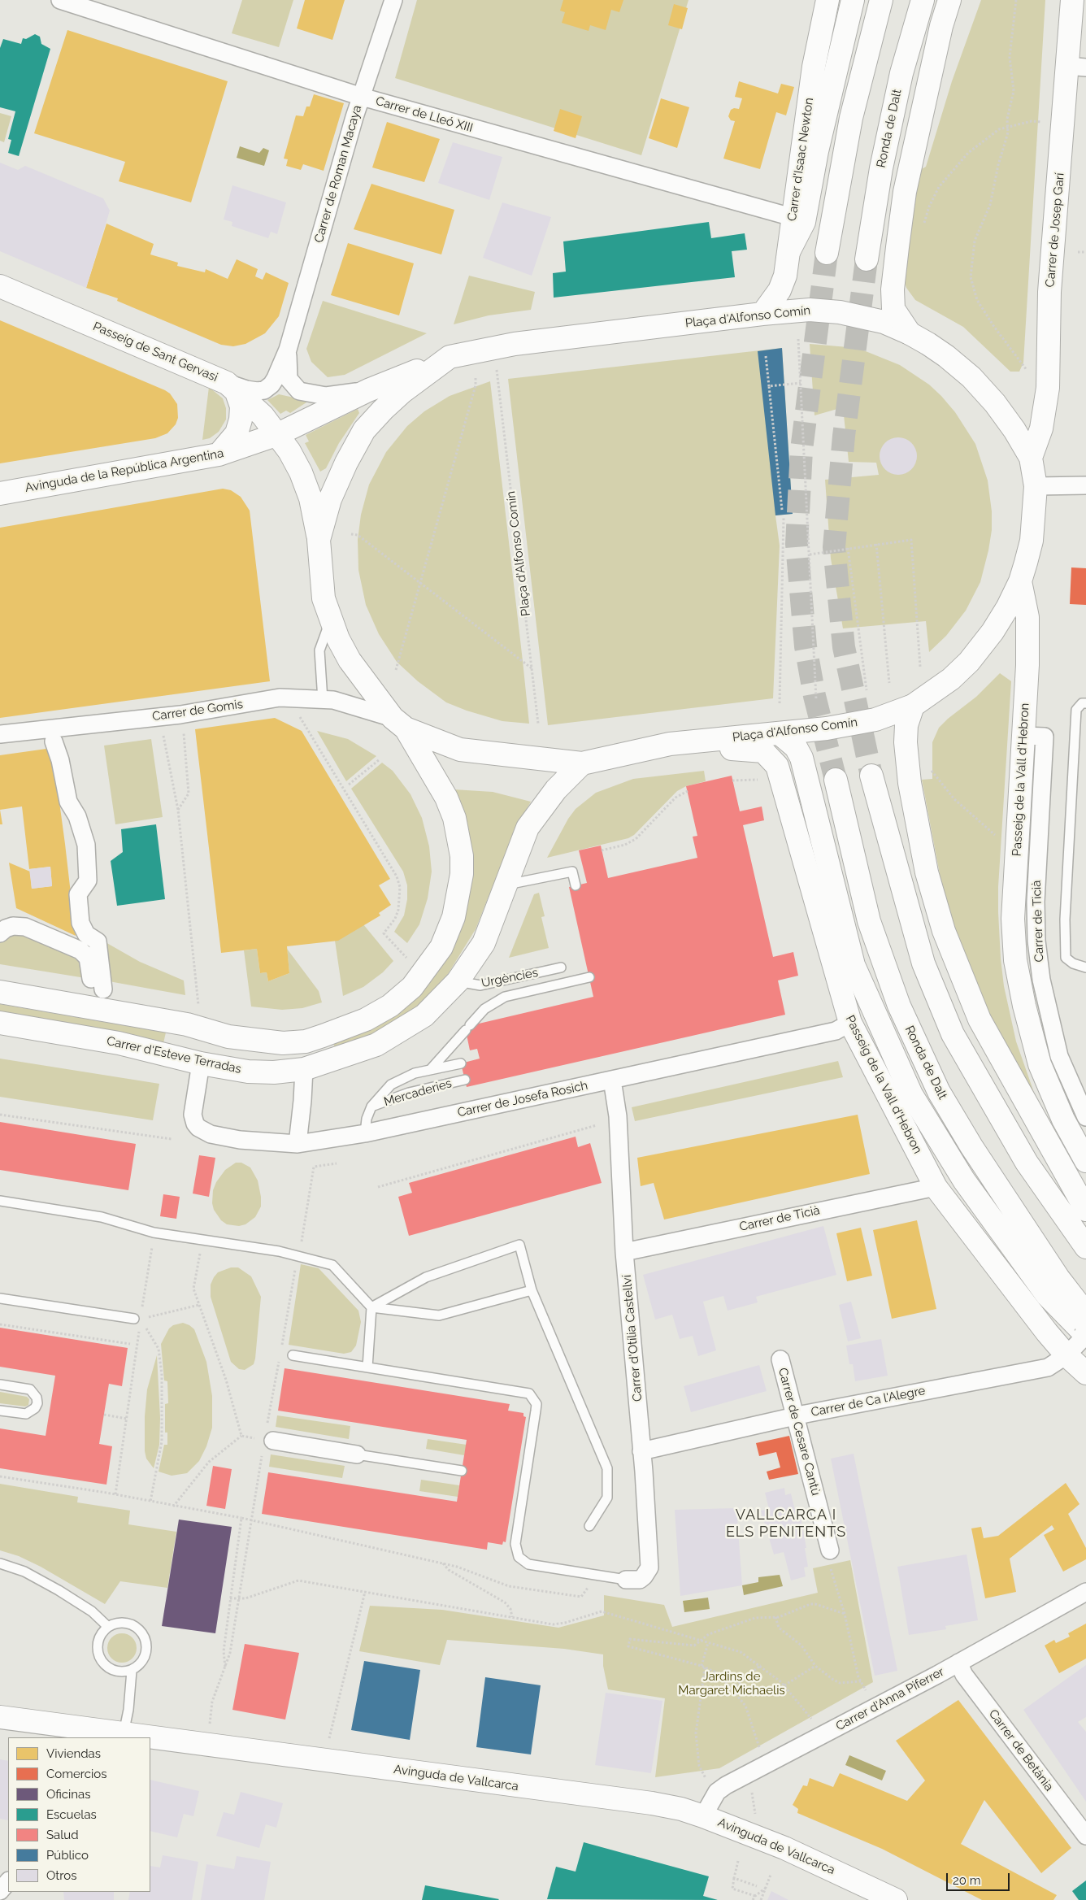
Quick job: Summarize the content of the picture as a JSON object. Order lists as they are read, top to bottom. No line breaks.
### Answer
{"streets":{"main road":["Ronda de Dalt","Carrer d'Isaac Newton","Carrer de Josep Garí","Plaça d'Alfonso Comín","Passeig de Sant Gervasi","Avinguda de la República Argentina","Passeig de la Vall d'Hebron","Carrer d'Esteve Terradas","Avinguda de Vallcarca"],"street":["Carrer de Lleó XIII","Carrer de Roman Macaya","Carrer de Gomis","Carrer de Ticià","Carrer de Josefa Rosich","Carrer d'Otília Castellví","Carrer de Ca l'Alegre","Carrer de Cesare Cantù","Carrer d'Anna Piferrer","Carrer de Betània"],"lane":["Urgències","Mercaderies"]},"crossings":[["Carrer de Lleó XIII","Carrer d'Isaac Newton"],["Carrer de Lleó XIII","Carrer de Roman Macaya"],["Carrer d'Isaac Newton","Plaça d'Alfonso Comín"],["Carrer de Roman Macaya","Passeig de Sant Gervasi"],["Carrer de Roman Macaya","Avinguda de la República Argentina"],["Carrer de Josep Garí","Plaça d'Alfonso Comín"],["Plaça d'Alfonso Comín","Passeig de Sant Gervasi"],["Plaça d'Alfonso Comín","Avinguda de la República Argentina"],["Plaça d'Alfonso Comín","Carrer de Gomis"],["Plaça d'Alfonso Comín","Passeig de la Vall d'Hebron"],["Plaça d'Alfonso Comín","Carrer d'Esteve Terradas"],["Passeig de Sant Gervasi","Avinguda de la República Argentina"],["Passeig de la Vall d'Hebron","Carrer de Ticià"],["Passeig de la Vall d'Hebron","Carrer de Josefa Rosich"],["Passeig de la Vall d'Hebron","Carrer de Ca l'Alegre"],["Carrer de Ticià","Carrer d'Otília Castellví"],["Urgències","Carrer d'Esteve Terradas"],["Carrer d'Esteve Terradas","Carrer de Josefa Rosich"],["Carrer de Josefa Rosich","Carrer d'Otília Castellví"],["Carrer d'Otília Castellví","Carrer de Ca l'Alegre"],["Carrer de Ca l'Alegre","Carrer de Cesare Cantù"],["Carrer d'Anna Piferrer","Carrer de Betània"],["Carrer d'Anna Piferrer","Avinguda de Vallcarca"]],"districts":["VALLCARCA I ELS PENITENTS"],"parks":["Jardins de Margaret Michaelis"],"legend":["Viviendas","Comercios","Oficinas","Escuelas","Salud","Público","Otros"],"scale_bar":"20 m"}
